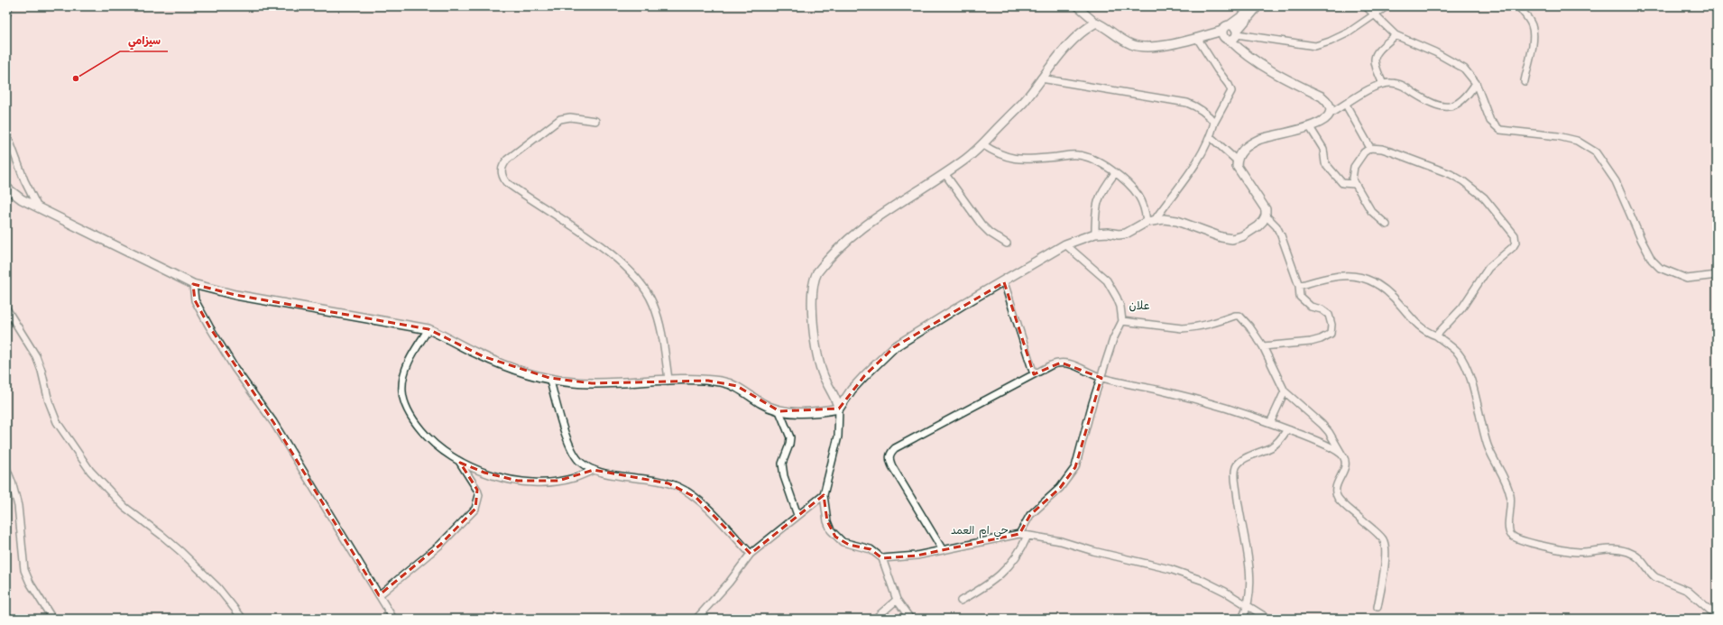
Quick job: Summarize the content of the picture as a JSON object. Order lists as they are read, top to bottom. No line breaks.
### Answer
{"districts":["علان","حي ام العمد"],"places":["سيزامي"]}
